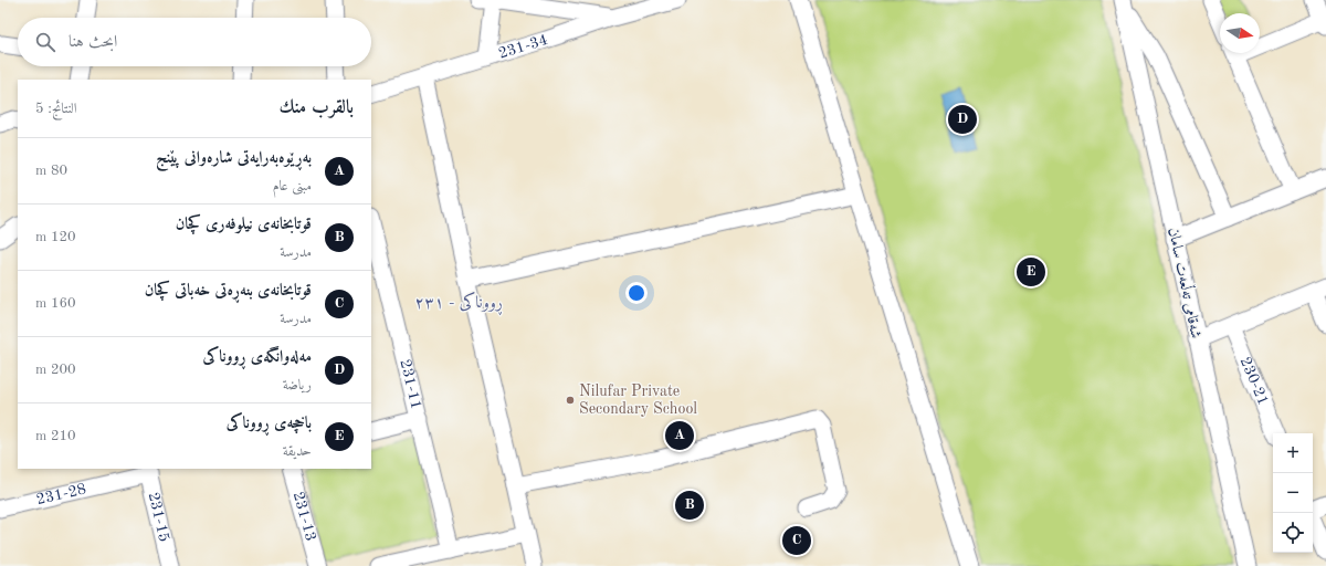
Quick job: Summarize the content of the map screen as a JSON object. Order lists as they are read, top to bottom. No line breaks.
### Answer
{"streets":{"street":["231-34","شەقامی تەڵعەت سامان","230-21","231-11","231-28","231-15","231-13"]},"crossings":[["231-28","231-15"]],"districts":["ڕووناکی - ٢٣١"],"places":["Nilufar Private Secondary School"],"north":"right","page":{"search":"ابحث هنا","heading":["بالقرب منك","النتائج: 5"],"pins":["D","E","A","B","C"],"list":[{"mark":"A","name":"بەڕێوەبەرایەتی شارەوانی پێنج","note":"مبنى عام","value":"80 m"},{"mark":"B","name":"قوتابخانەی نیلوفەری کچان","note":"مدرسة","value":"120 m"},{"mark":"C","name":"قوتابخانەی بنەڕەتی خەباتی کچان","note":"مدرسة","value":"160 m"},{"mark":"D","name":"مەلەوانگەی ڕووناکی","note":"رياضة","value":"200 m"},{"mark":"E","name":"باخچەی ڕووناکی","note":"حديقة","value":"210 m"}],"map_buttons":["+","−"]}}
